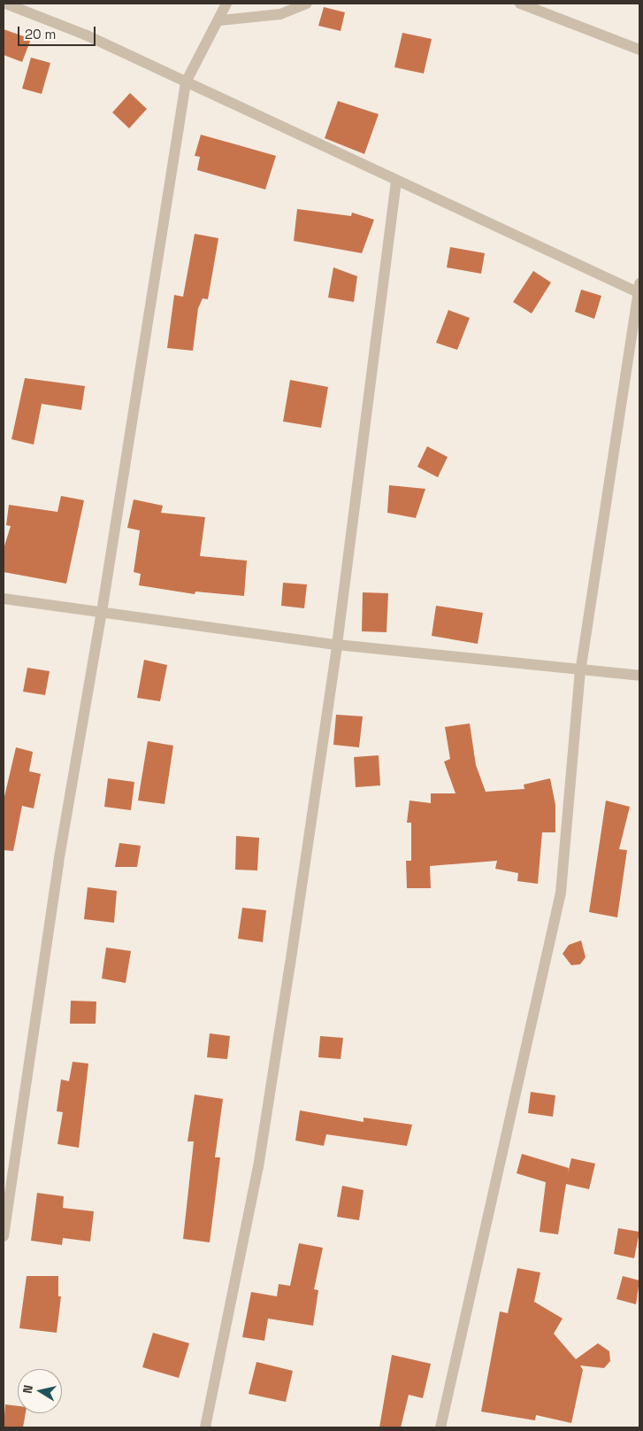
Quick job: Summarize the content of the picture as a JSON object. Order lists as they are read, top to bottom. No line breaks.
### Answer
{"scale_bar":"20 m","north":"left"}
